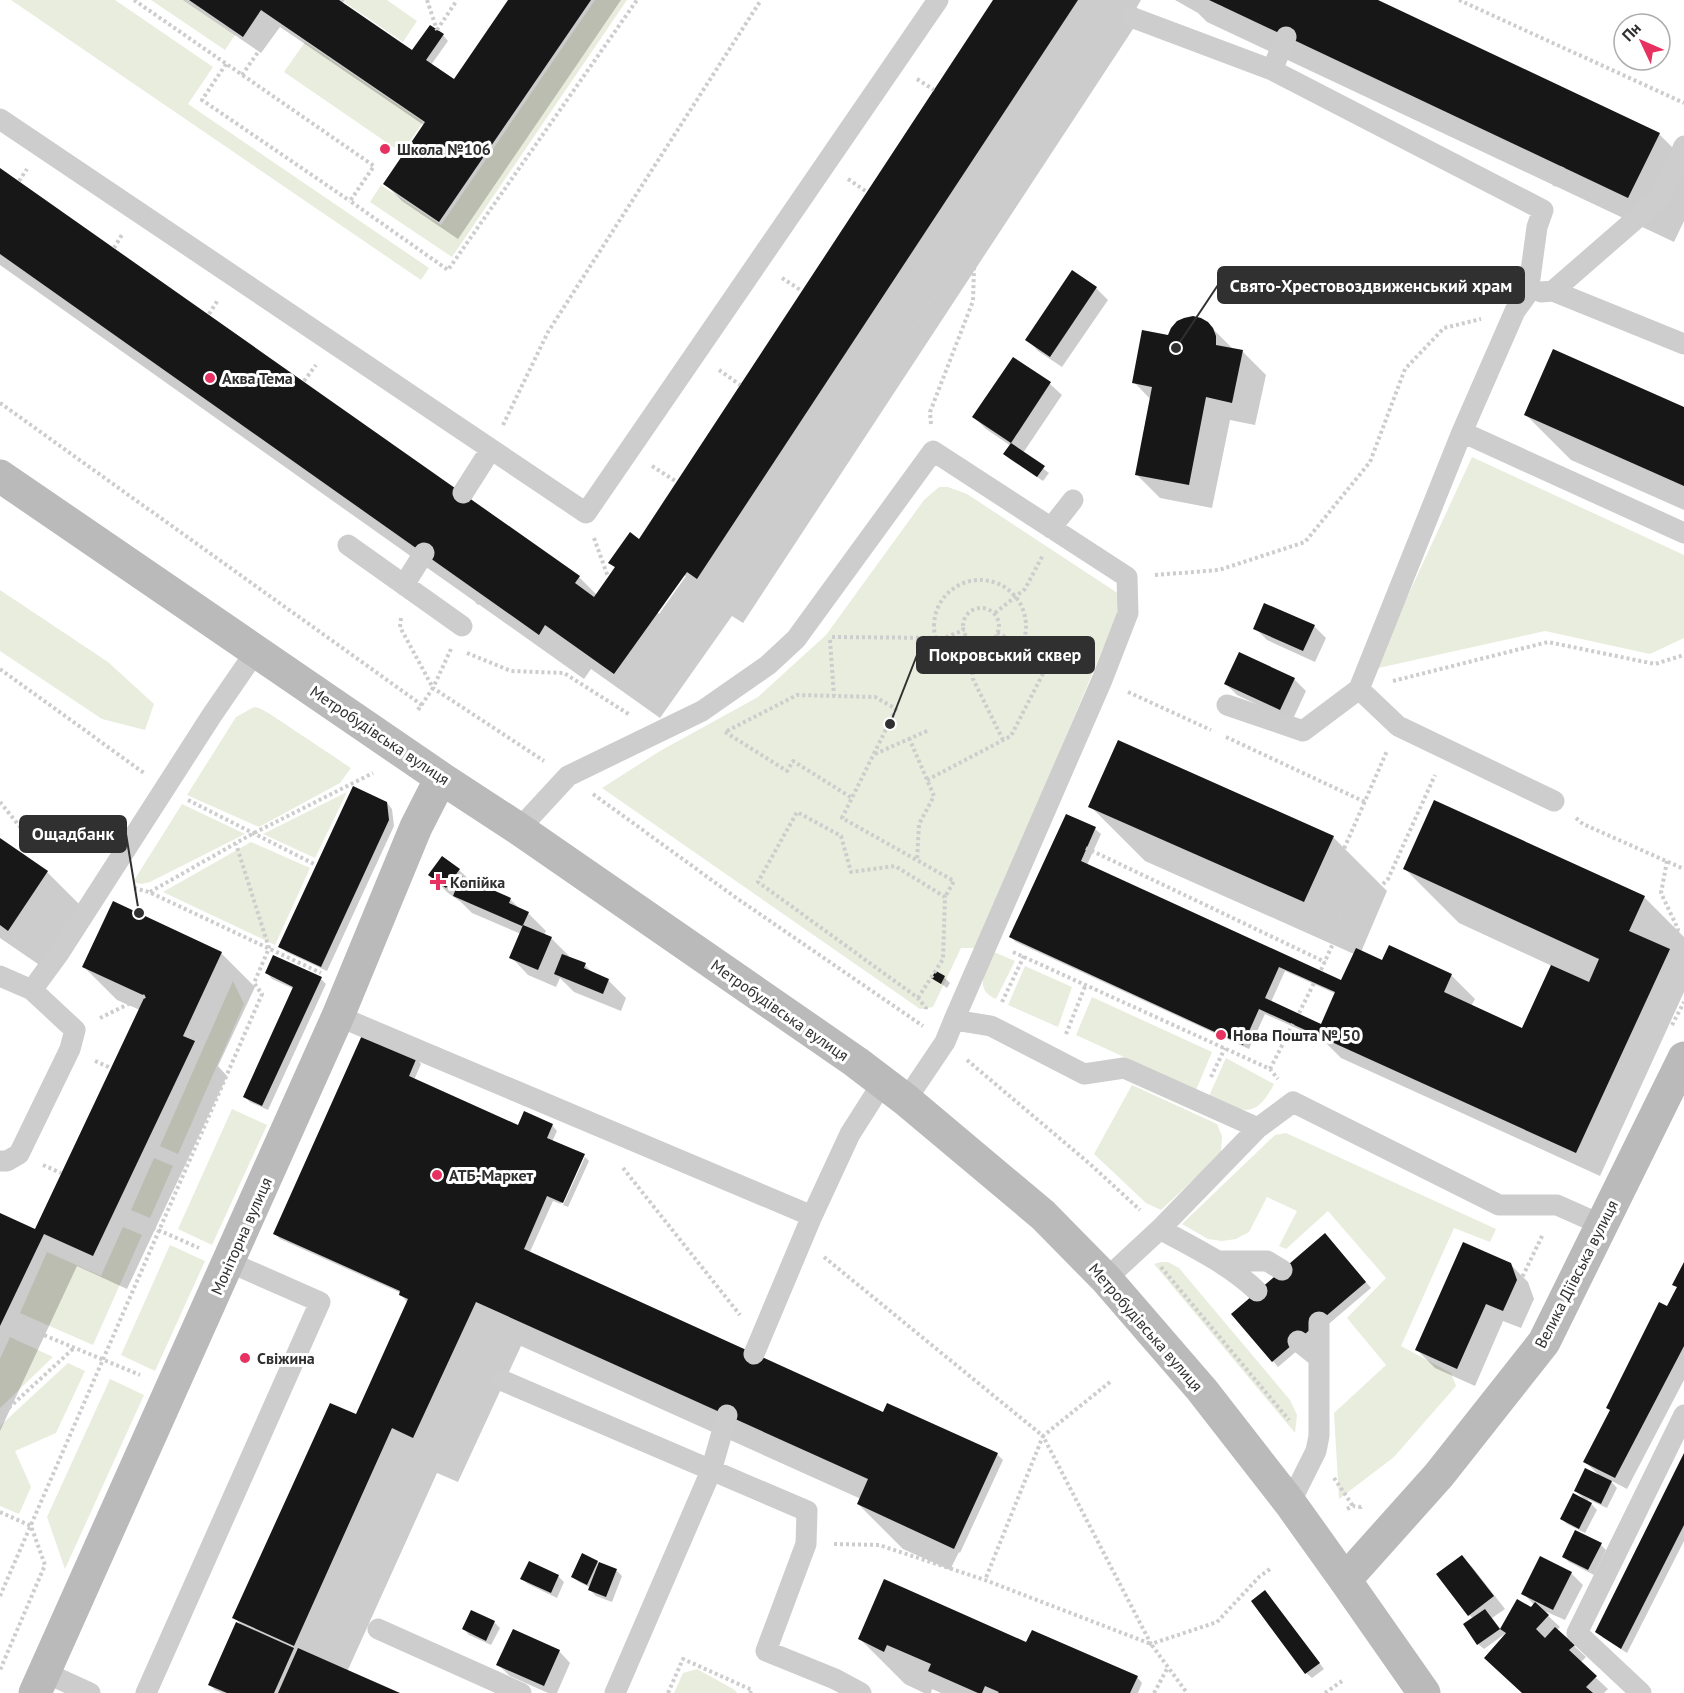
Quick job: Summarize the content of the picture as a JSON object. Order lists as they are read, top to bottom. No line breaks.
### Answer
{"streets":{"main road":["Метробудівська вулиця","Моніторна вулиця","Велика Діївська вулиця"]},"crossings":[["Метробудівська вулиця","Моніторна вулиця"],["Метробудівська вулиця","Велика Діївська вулиця"]],"places":{"other":["Школа №106","Свято-Хрестовоздвиженський храм","Аква Тема","Покровський сквер","Ощадбанк","Нова Пошта № 50","АТБ-Маркет","Свіжина"],"health":["Копійка"]},"north":"top left"}
